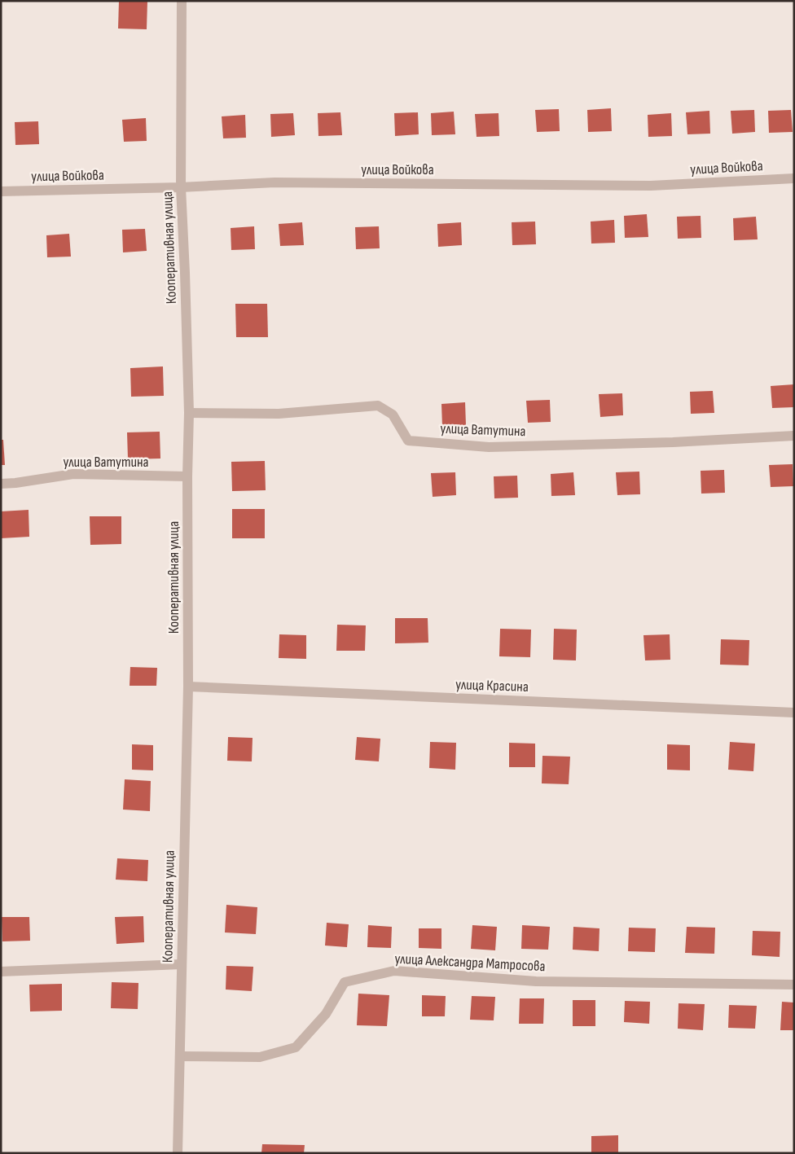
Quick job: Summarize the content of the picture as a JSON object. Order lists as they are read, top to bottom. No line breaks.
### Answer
{"streets":{"street":["улица Войкова","Кооперативная улица","улица Ватутина","улица Красина","улица Александра Матросова"]},"crossings":[["улица Войкова","Кооперативная улица"],["Кооперативная улица","улица Ватутина"],["Кооперативная улица","улица Красина"],["Кооперативная улица","улица Александра Матросова"]]}
